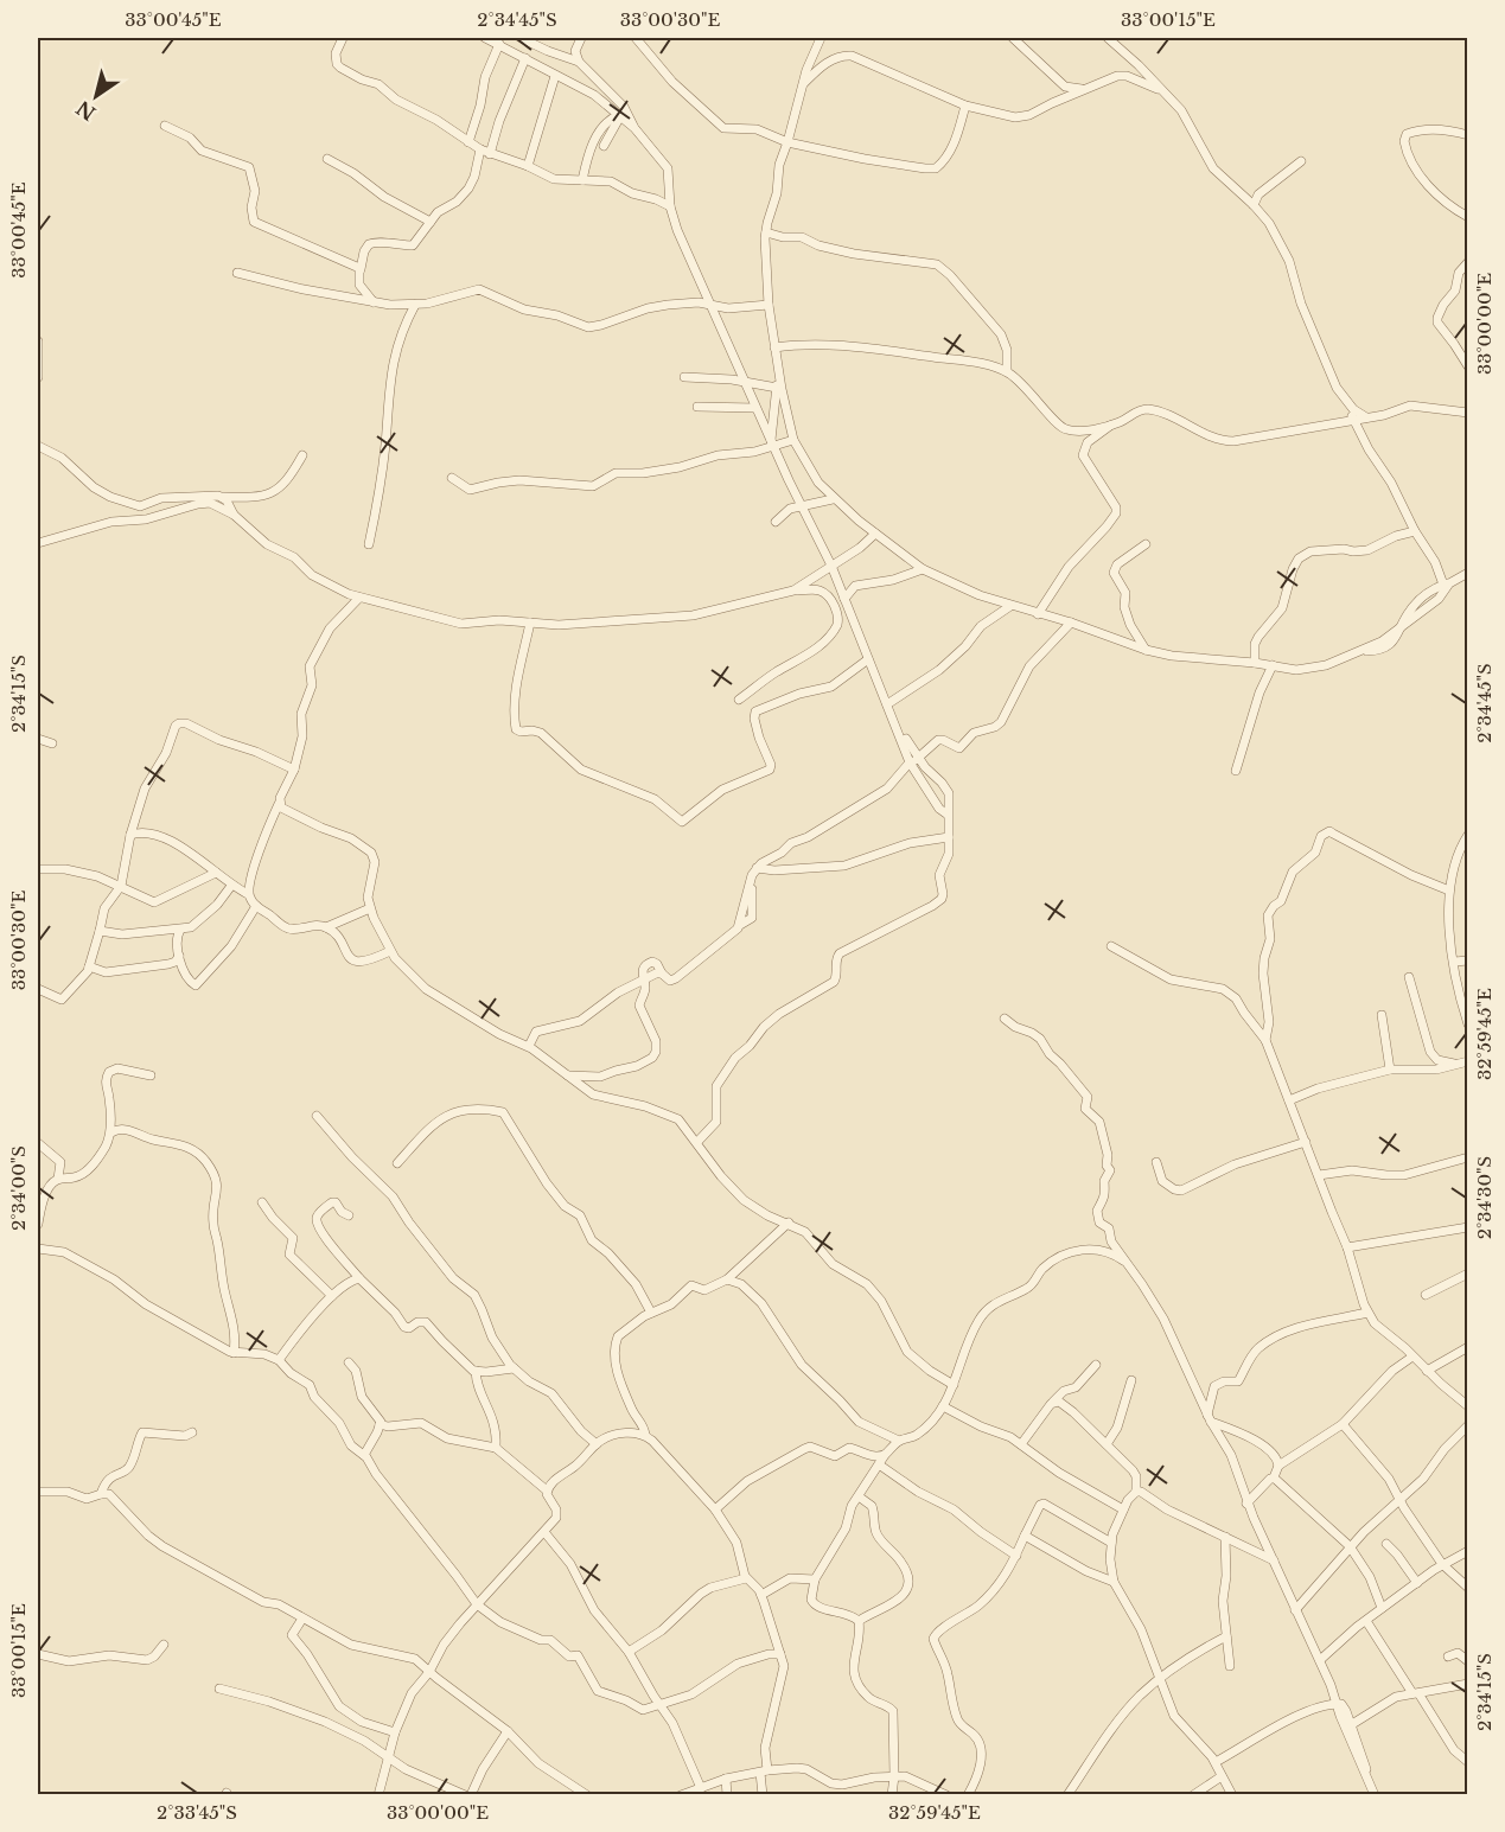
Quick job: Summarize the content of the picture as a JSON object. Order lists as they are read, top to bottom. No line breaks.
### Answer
{"north":"bottom left","coordinates":["33°00'45\"E","2°34'45\"S","33°00'30\"E","33°00'15\"E","33°00'00\"E","2°34'15\"S","32°59'45\"E","2°34'00\"S","2°34'30\"S","2°33'45\"S"]}
